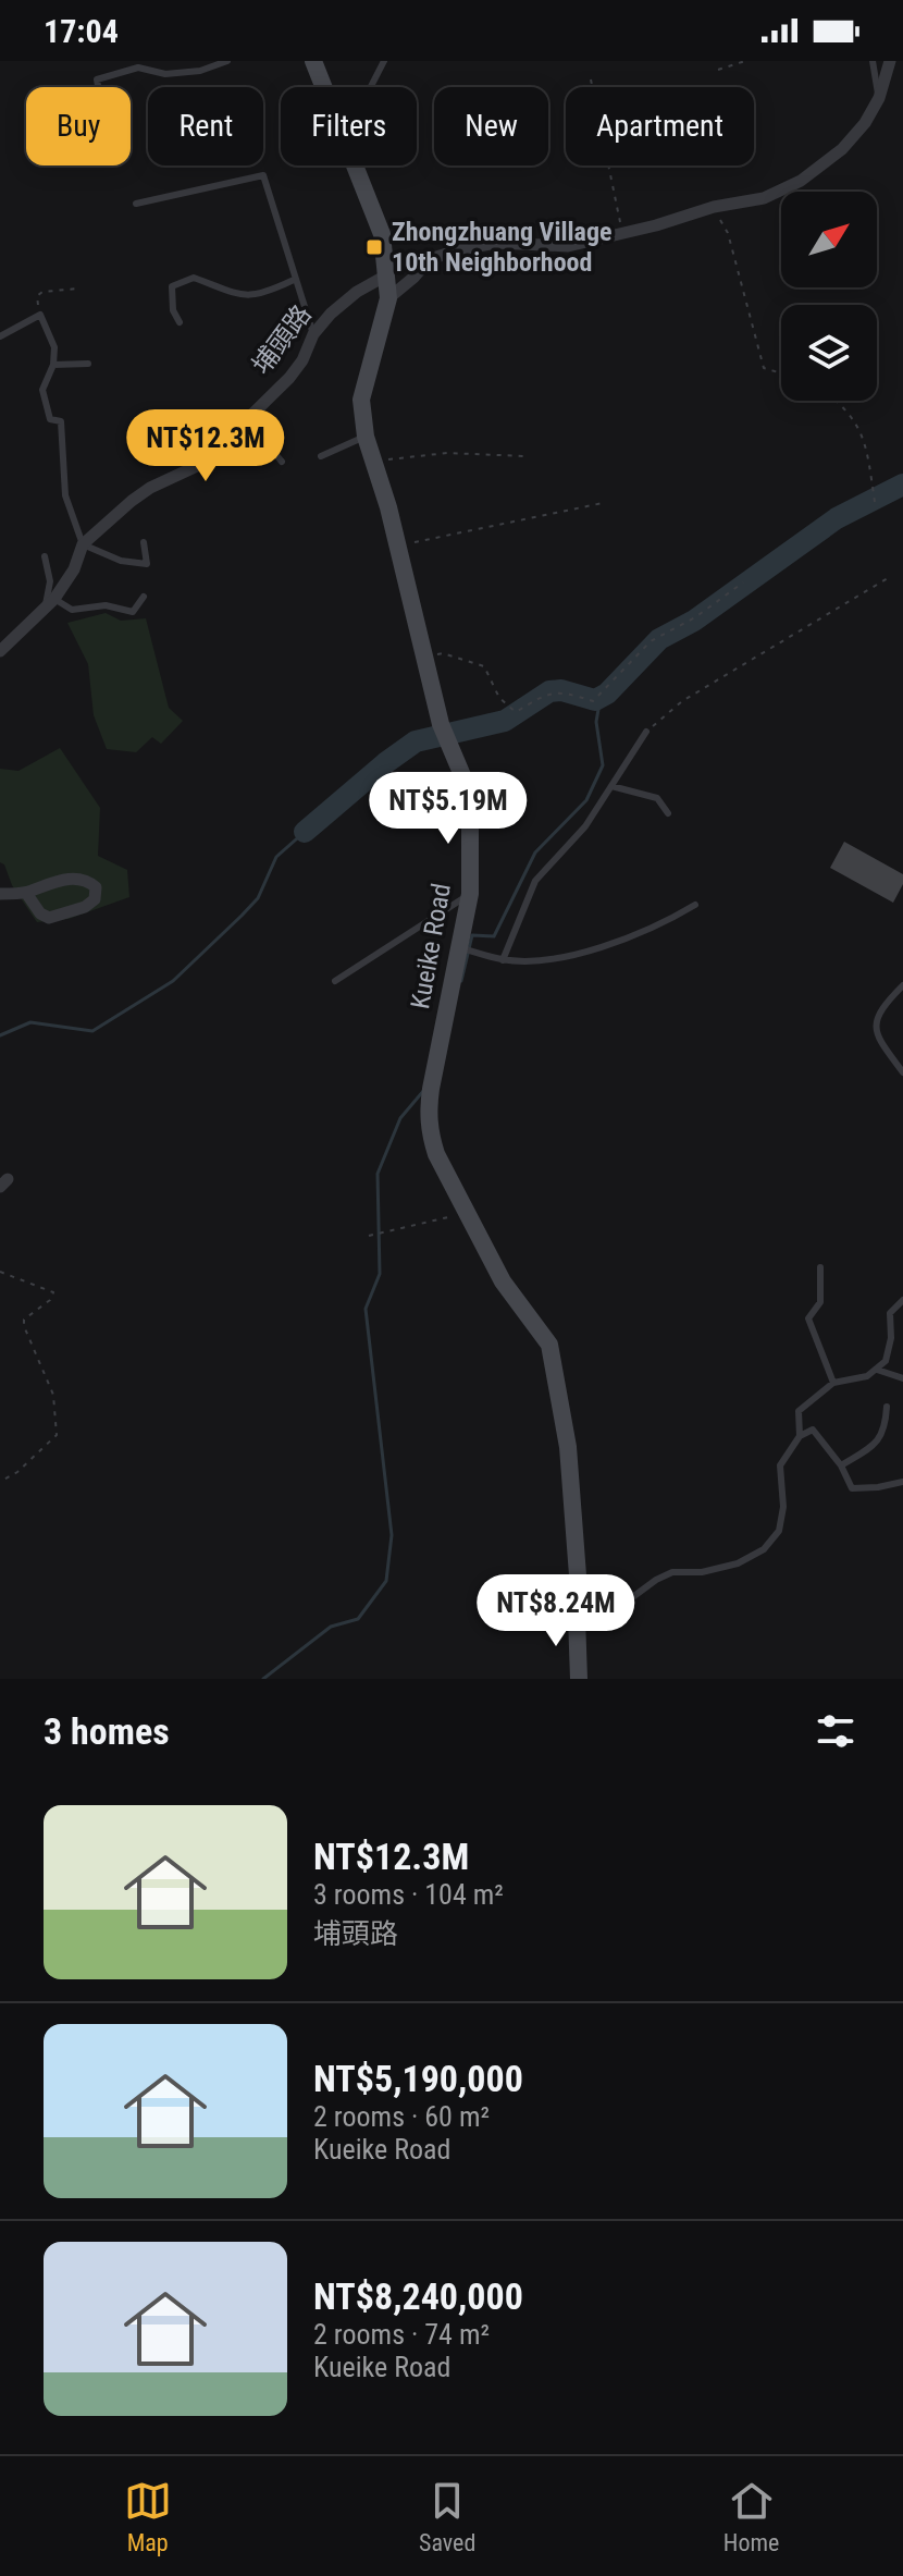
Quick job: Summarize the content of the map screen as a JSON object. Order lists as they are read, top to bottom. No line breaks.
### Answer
{"streets":{"street":["埔頭路","Kueike Road"]},"crossings":[["埔頭路","Kueike Road"]],"places":{"transit":["Zhongzhuang Village 10th Neighborhood"]},"north":"top right","page":{"status":"17:04","chip":["Buy","Rent","Filters","New","Apartment"],"price":["NT$12.3M","NT$5.19M","NT$8.24M"],"heading":"3 homes","list":[{"name":"NT$12.3M","note":"3 rooms · 104 m² · 埔頭路"},{"name":"NT$5,190,000","note":"2 rooms · 60 m² · Kueike Road"},{"name":"NT$8,240,000","note":"2 rooms · 74 m² · Kueike Road"}],"tabs":["Map","Saved","Home"]}}
